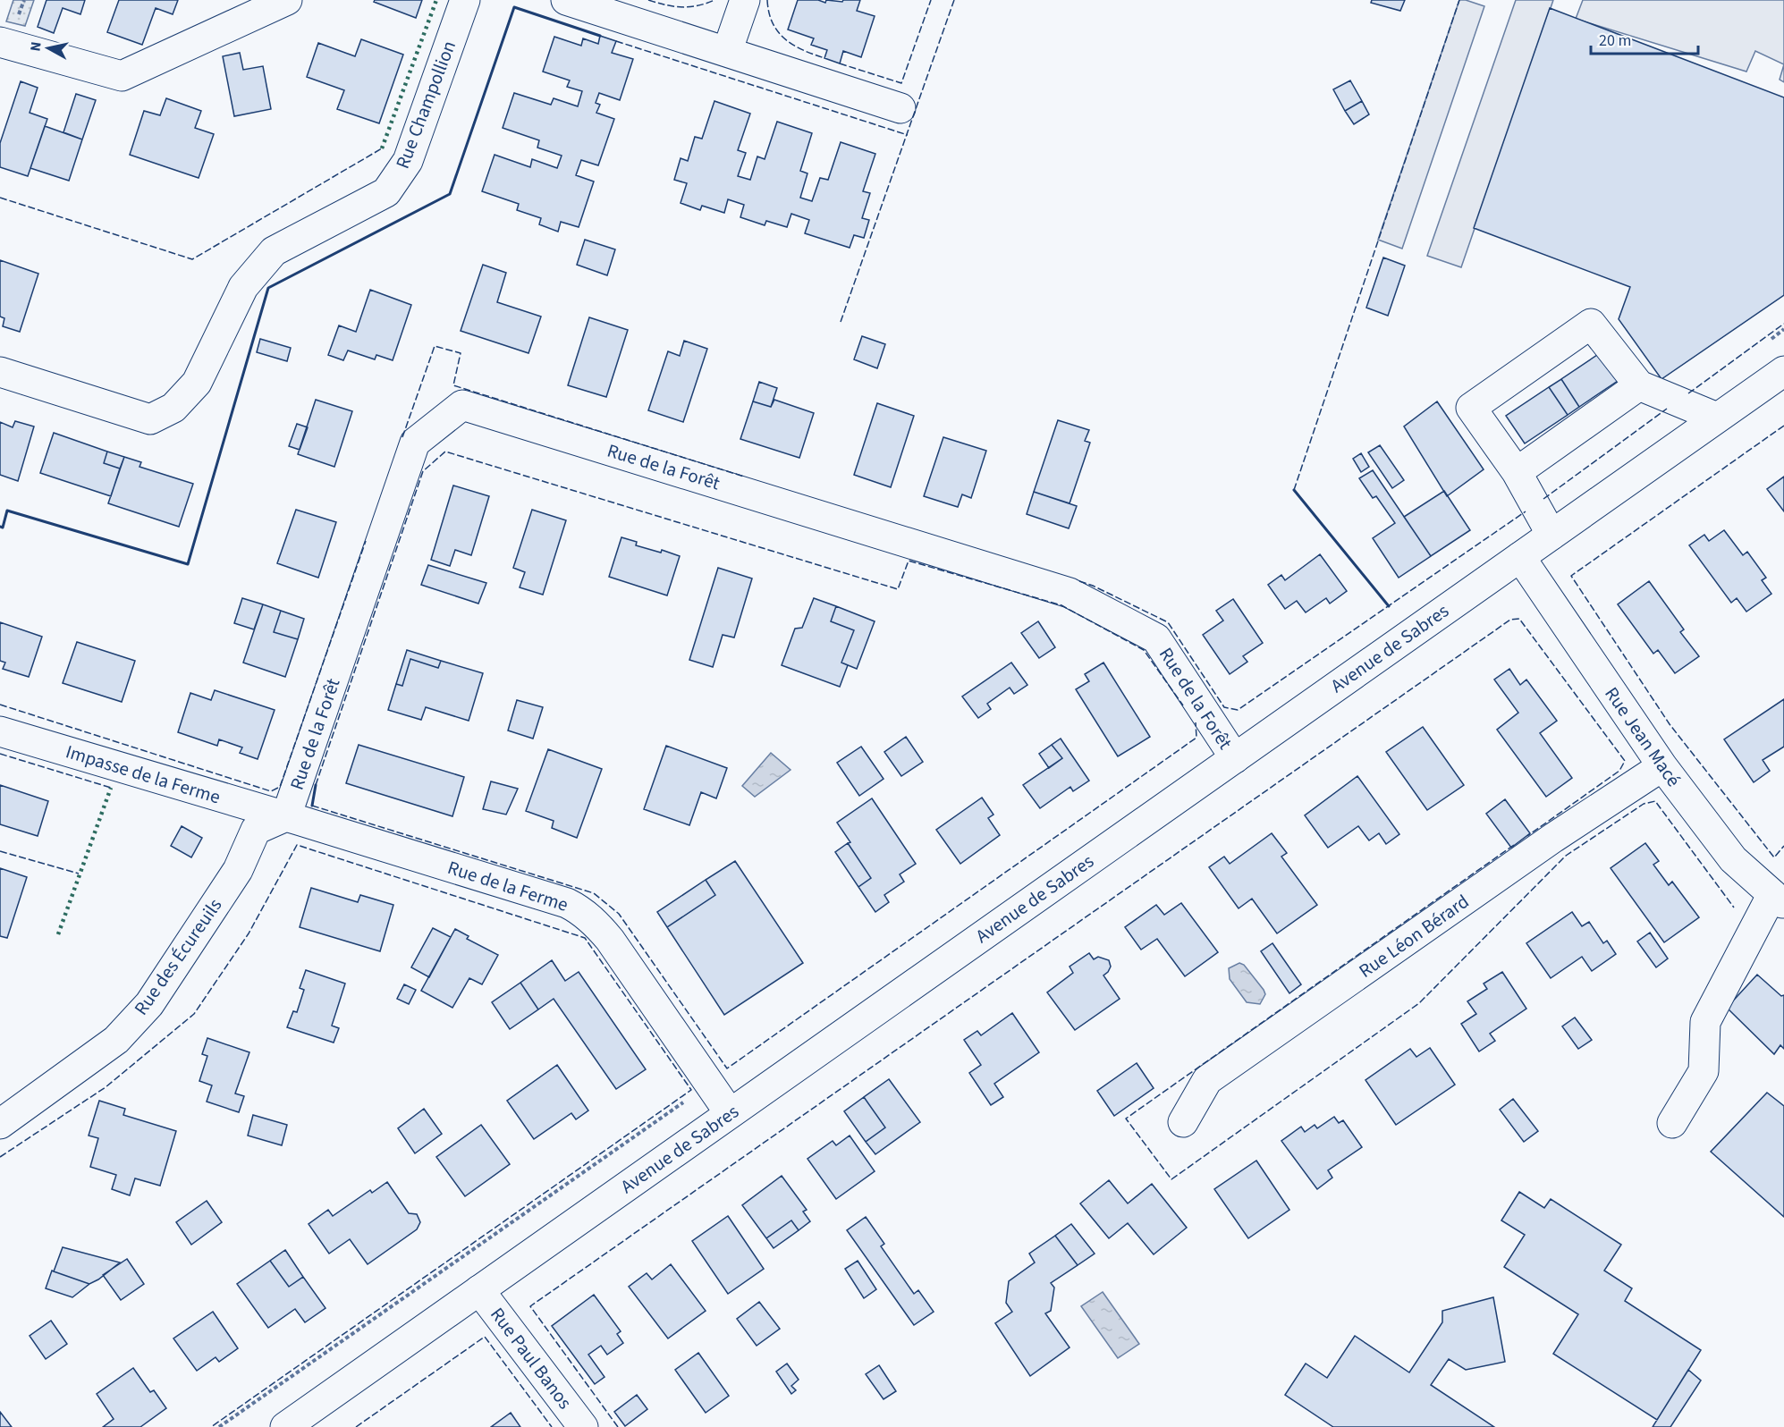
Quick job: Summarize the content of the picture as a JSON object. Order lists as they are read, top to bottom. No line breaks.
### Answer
{"streets":{"street":["Rue Champollion","Rue de la Forêt","Avenue de Sabres","Rue Jean Macé","Impasse de la Ferme","Rue de la Ferme","Rue Léon Bérard","Rue des Écureuils","Rue Paul Banos"]},"crossings":[["Rue de la Forêt","Avenue de Sabres"],["Rue de la Forêt","Impasse de la Ferme"],["Rue de la Forêt","Rue de la Ferme"],["Rue de la Forêt","Rue des Écureuils"],["Avenue de Sabres","Rue Jean Macé"],["Avenue de Sabres","Rue de la Ferme"],["Avenue de Sabres","Rue Paul Banos"],["Rue Jean Macé","Rue Léon Bérard"],["Impasse de la Ferme","Rue de la Ferme"],["Impasse de la Ferme","Rue des Écureuils"],["Rue de la Ferme","Rue des Écureuils"]],"scale_bar":"20 m","north":"left"}
